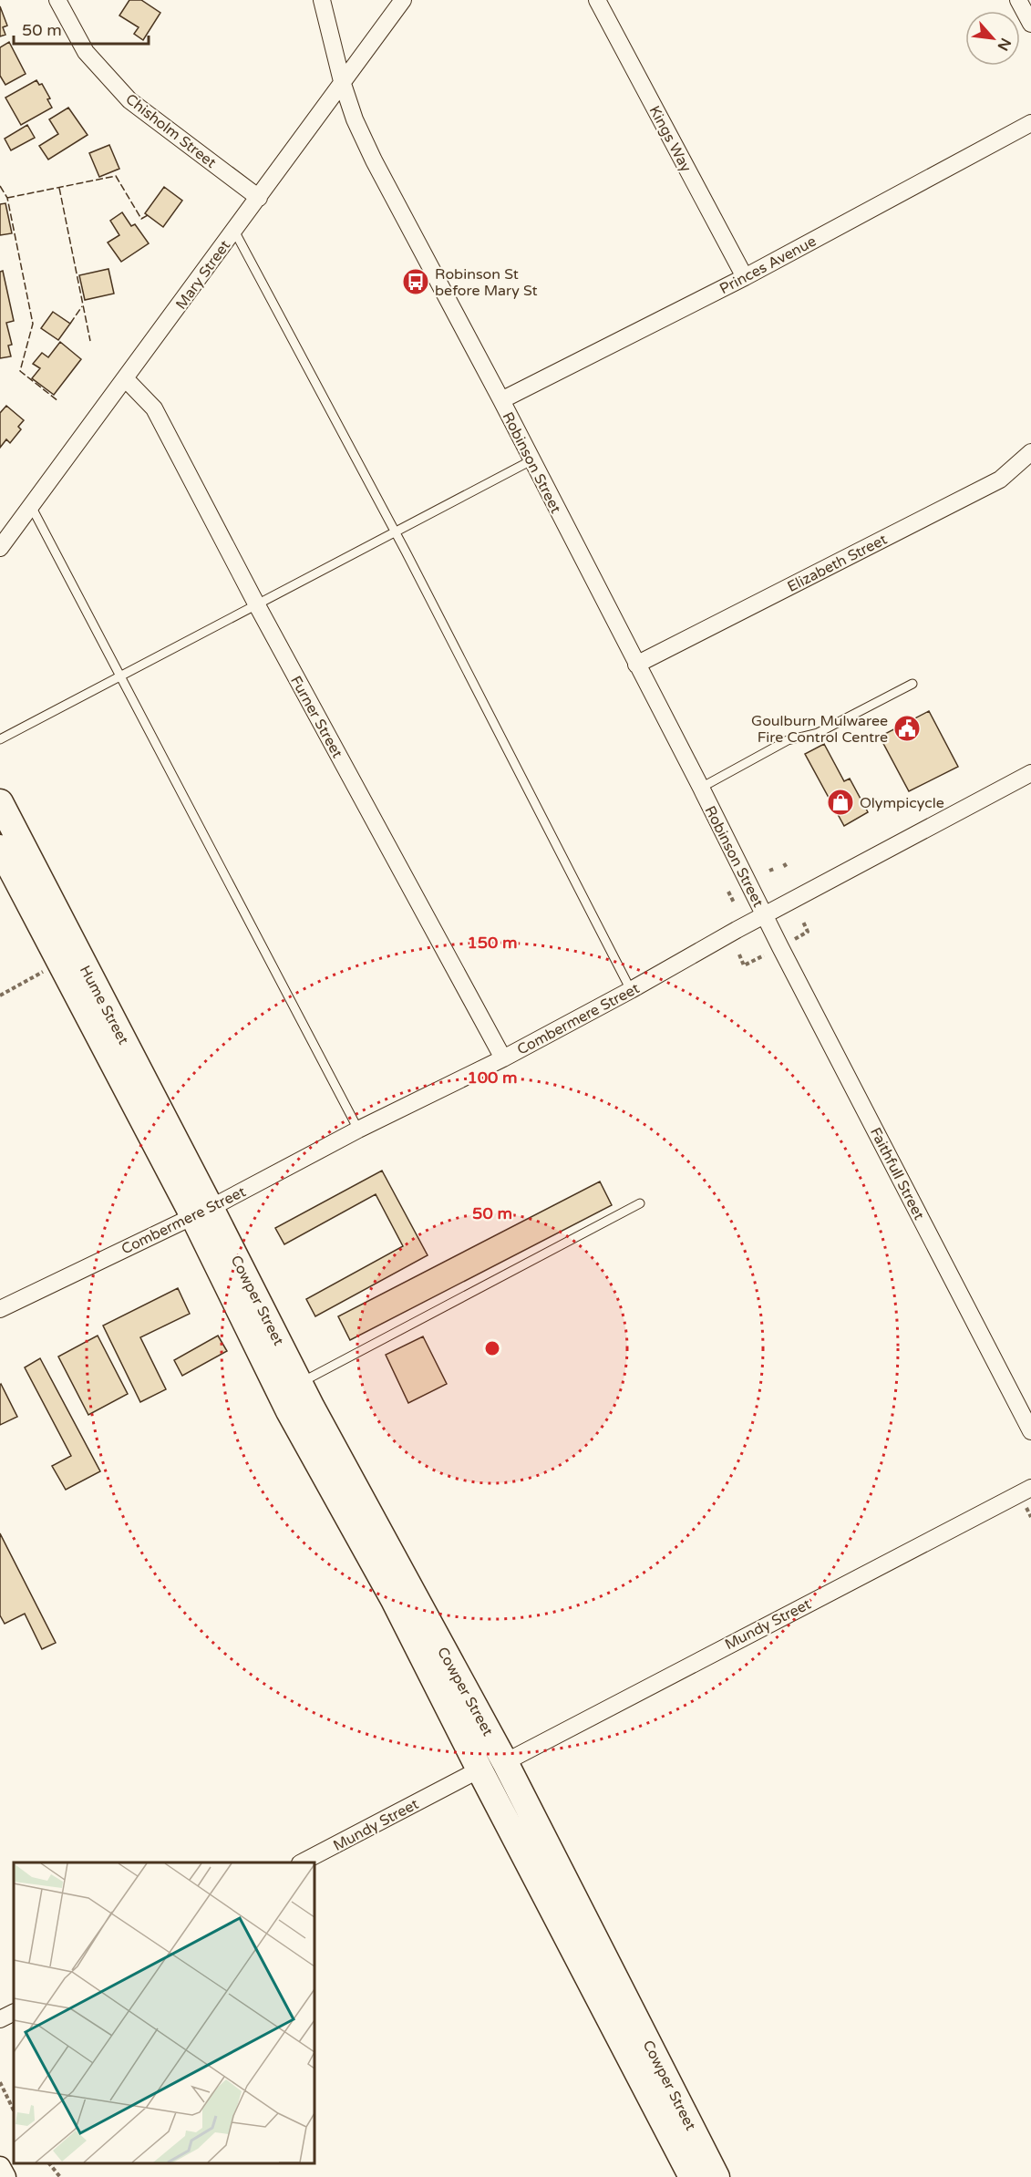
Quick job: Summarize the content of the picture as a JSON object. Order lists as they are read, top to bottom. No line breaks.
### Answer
{"streets":{"main road":["Hume Street","Cowper Street"],"street":["Chisholm Street","Kings Way","Princes Avenue","Mary Street","Robinson Street","Elizabeth Street","Furner Street","Combermere Street","Faithfull Street","Mundy Street"]},"crossings":[["Chisholm Street","Mary Street"],["Kings Way","Princes Avenue"],["Princes Avenue","Robinson Street"],["Mary Street","Robinson Street"],["Mary Street","Furner Street"],["Robinson Street","Elizabeth Street"],["Robinson Street","Combermere Street"],["Robinson Street","Faithfull Street"],["Furner Street","Combermere Street"],["Hume Street","Combermere Street"],["Hume Street","Cowper Street"],["Combermere Street","Faithfull Street"],["Combermere Street","Cowper Street"],["Cowper Street","Mundy Street"]],"places":{"bus stop":["Robinson St before Mary St"],"public building":["Goulburn Mulwaree Fire Control Centre"],"shop":["Olympicycle"]},"scale_bar":"50 m","north":"bottom right","rings":["150 m","100 m","50 m"]}
